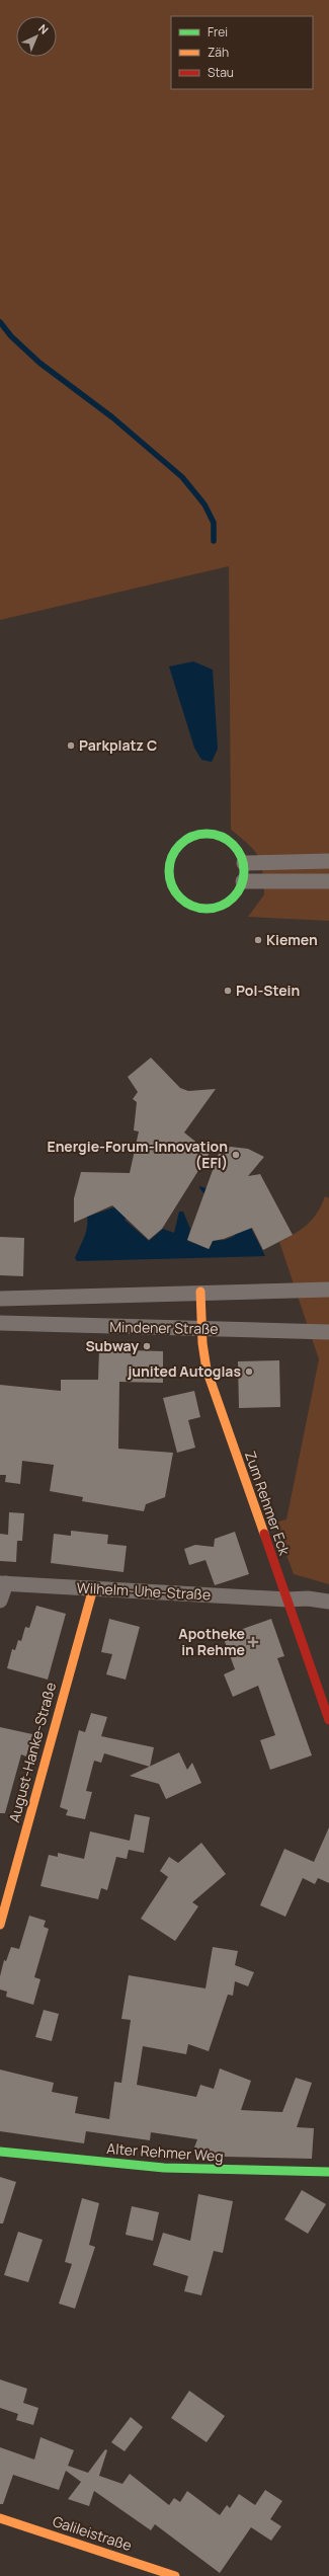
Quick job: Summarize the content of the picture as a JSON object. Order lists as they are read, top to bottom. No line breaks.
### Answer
{"streets":{"street":["Mindener Straße","Zum Rehmer Eck","Wilhelm-Uhe-Straße","August-Hanke-Straße","Alter Rehmer Weg","Galileistraße"]},"crossings":[["Mindener Straße","Zum Rehmer Eck"],["Zum Rehmer Eck","Wilhelm-Uhe-Straße"],["Wilhelm-Uhe-Straße","August-Hanke-Straße"]],"places":{"other":["Parkplatz C","Kiemen","Pol-Stein","Energie-Forum-Innovation (EFI)","Subway","junited Autoglas"],"health":["Apotheke in Rehme"]},"legend":["Frei","Zäh","Stau"],"north":"top right"}
